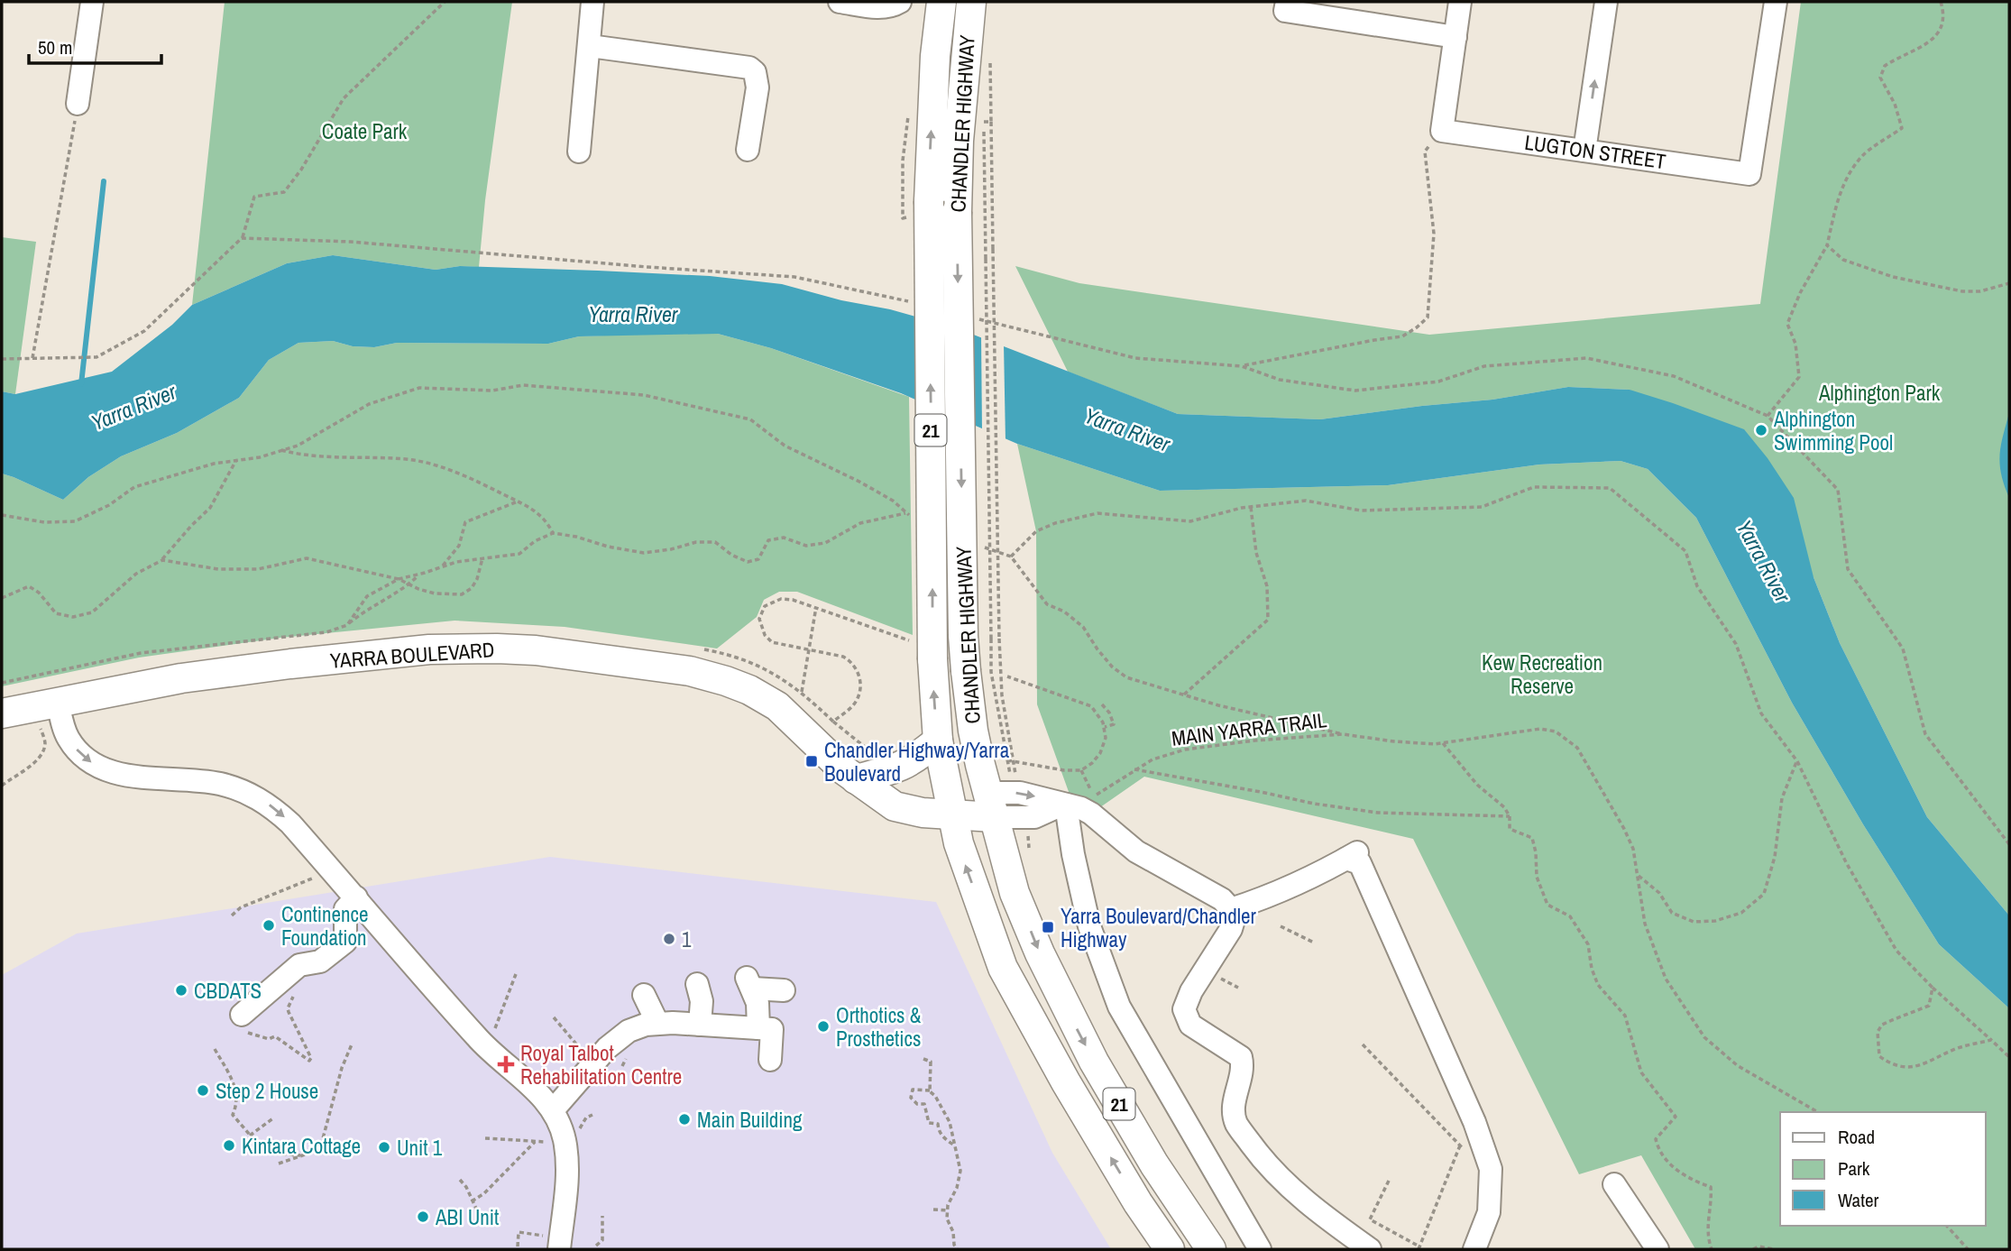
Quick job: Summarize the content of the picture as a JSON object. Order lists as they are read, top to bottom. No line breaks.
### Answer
{"streets":{"main road":["CHANDLER HIGHWAY","21","YARRA BOULEVARD"],"street":["LUGTON STREET"],"path":["MAIN YARRA TRAIL"]},"crossings":[["CHANDLER HIGHWAY","YARRA BOULEVARD"]],"water":["Yarra River"],"parks":["Coate Park","Alphington Park","Kew Recreation Reserve"],"places":{"other":["Alphington Swimming Pool","Continence Foundation","1","CBDATS","Orthotics & Prosthetics","Step 2 House","Main Building","Kintara Cottage","Unit 1","ABI Unit"],"transit":["Chandler Highway/Yarra Boulevard","Yarra Boulevard/Chandler Highway"],"health":["Royal Talbot Rehabilitation Centre"]},"legend":["Road","Park","Water"],"scale_bar":"50 m"}
